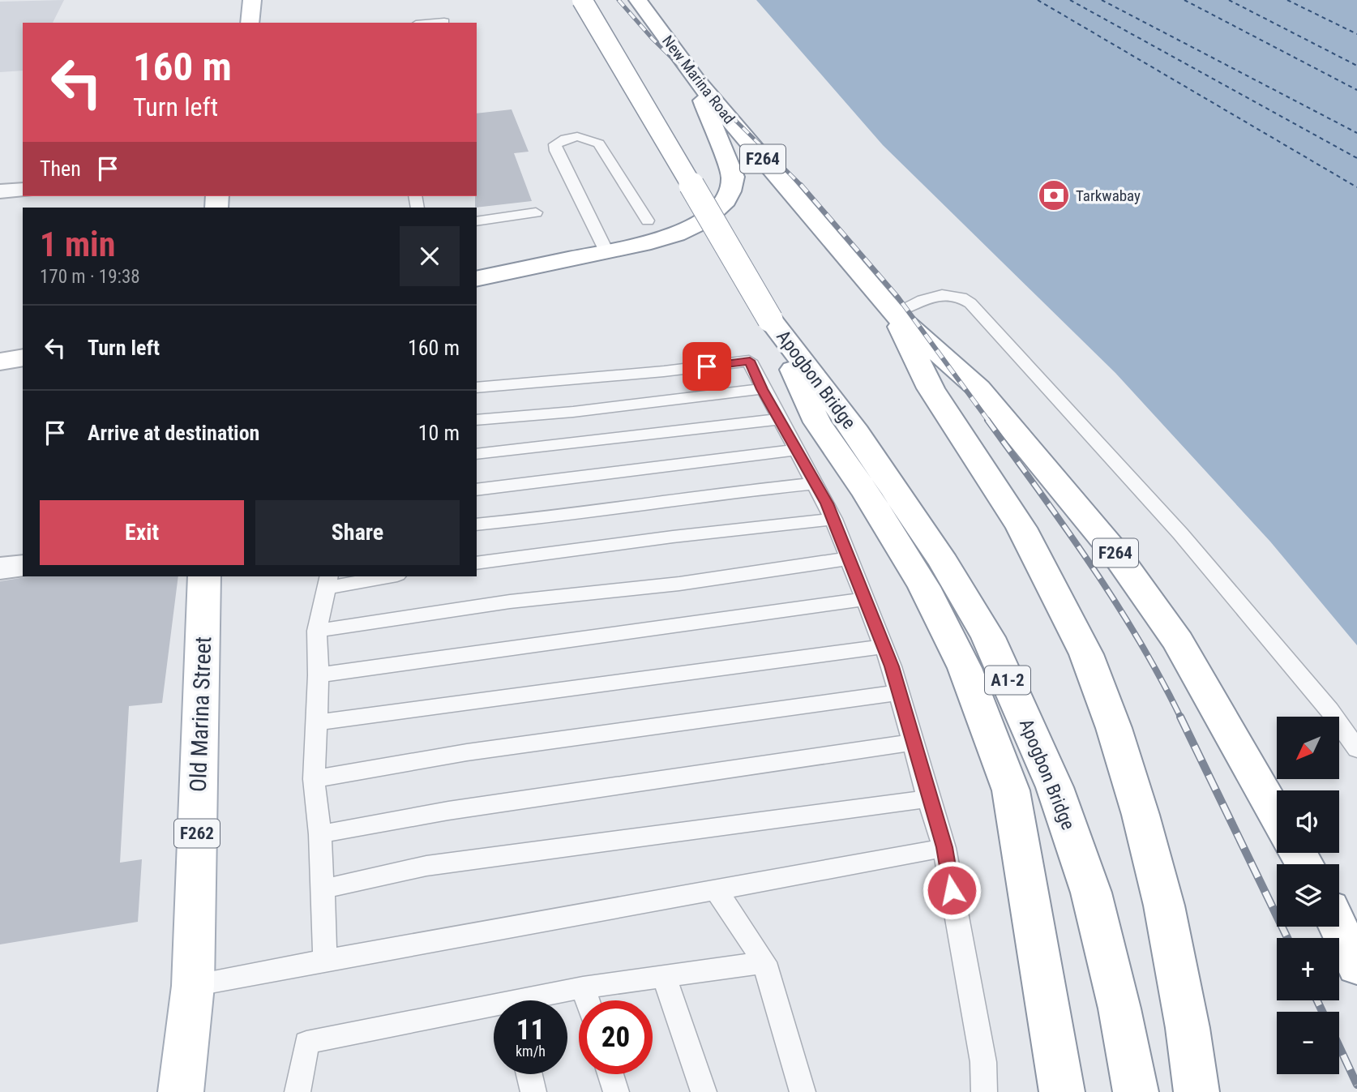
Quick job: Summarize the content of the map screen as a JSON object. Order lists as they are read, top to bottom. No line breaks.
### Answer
{"streets":{"main road":["New Marina Road","F264","Apogbon Bridge","A1-2","Old Marina Street","F262"]},"crossings":[["New Marina Road","F264"]],"places":{"bank":["Tarkwabay"]},"north":"bottom left","page":{"turn":["160 m","Turn left"],"then":"Then","heading":["1 min","170 m · 19:38"],"list":[{"name":"Turn left","value":"160 m"},{"name":"Arrive at destination","value":"10 m"}],"buttons":["Exit","Share"],"map_buttons":["+","−"],"speed":"11 km/h","limit":"20"}}
